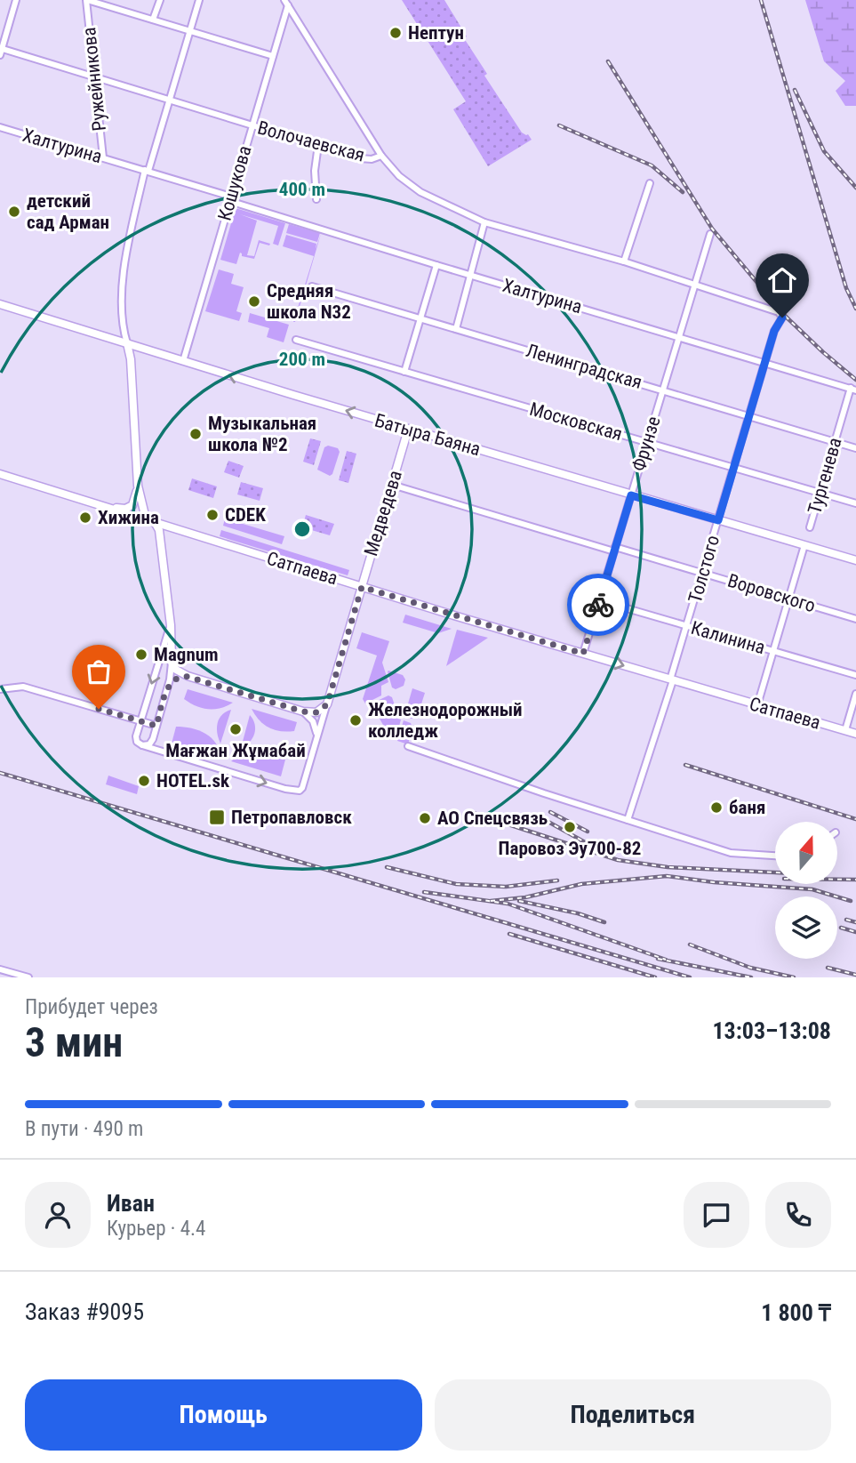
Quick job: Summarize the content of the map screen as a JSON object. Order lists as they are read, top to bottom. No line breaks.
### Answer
{"streets":{"street":["Ружейникова","Волочаевская","Халтурина","Кошукова","Ленинградская","Московская","Батыра Баяна","Фрунзе","Тургенева","Медведева","Сатпаева","Толстого","Воровского","Калинина"]},"crossings":[["Ружейникова","Волочаевская"],["Ружейникова","Халтурина"],["Волочаевская","Кошукова"],["Волочаевская","Фрунзе"],["Волочаевская","Толстого"],["Халтурина","Кошукова"],["Халтурина","Фрунзе"],["Халтурина","Тургенева"],["Халтурина","Толстого"],["Кошукова","Батыра Баяна"],["Ленинградская","Фрунзе"],["Ленинградская","Тургенева"],["Ленинградская","Толстого"],["Московская","Фрунзе"],["Московская","Тургенева"],["Московская","Толстого"],["Батыра Баяна","Фрунзе"],["Батыра Баяна","Медведева"],["Батыра Баяна","Толстого"],["Фрунзе","Сатпаева"],["Фрунзе","Воровского"],["Фрунзе","Калинина"],["Медведева","Сатпаева"],["Медведева","Воровского"],["Сатпаева","Толстого"],["Толстого","Воровского"],["Толстого","Калинина"]],"places":{"other":["Нептун","детский сад Арман","Средняя школа N32","Музыкальная школа №2","CDEK","Хижина","Magnum","Железнодорожный колледж","Мағжан Жұмабай","HOTEL.sk","баня","АО Спецсвязь","Паровоз Эу700-82"],"transit":["Петропавловск"]},"north":"top","page":{"heading":["3 мин","Прибудет через","13:03–13:08"],"panel":["Иван","Курьер · 4.4","Заказ #9095","1 800 ₸"],"bar":"В пути · 490 m","buttons":["Помощь","Поделиться"]},"rings":["400 m","200 m"]}
